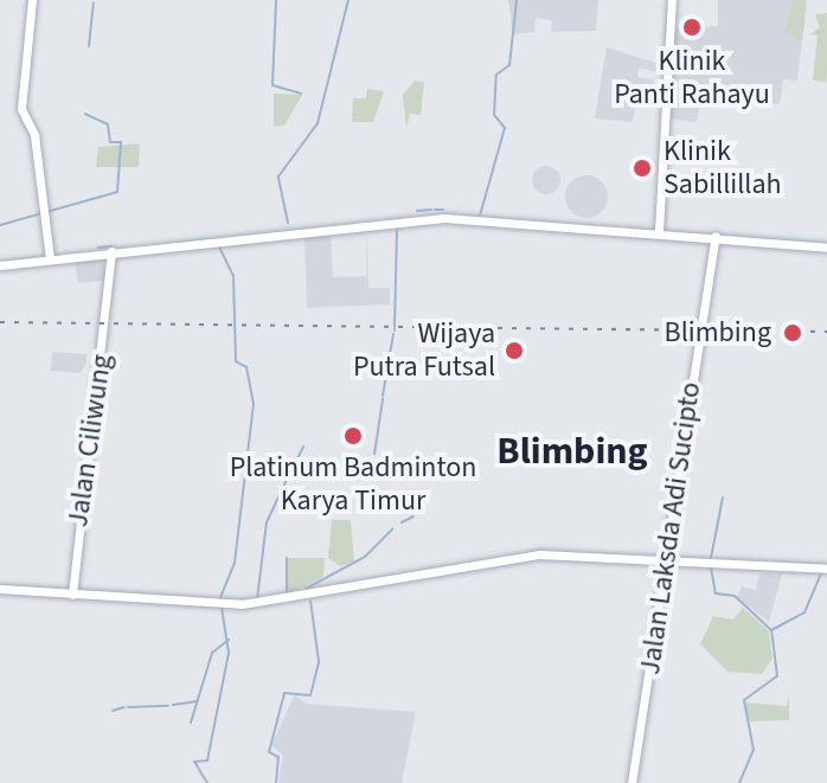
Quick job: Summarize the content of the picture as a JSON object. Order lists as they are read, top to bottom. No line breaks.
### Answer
{"streets":{"main road":["Jalan Ciliwung","Jalan Laksda Adi Sucipto"]},"districts":["Blimbing"],"places":["Klinik Panti Rahayu","Klinik Sabillillah","Blimbing","Wijaya Putra Futsal","Platinum Badminton Karya Timur"]}
